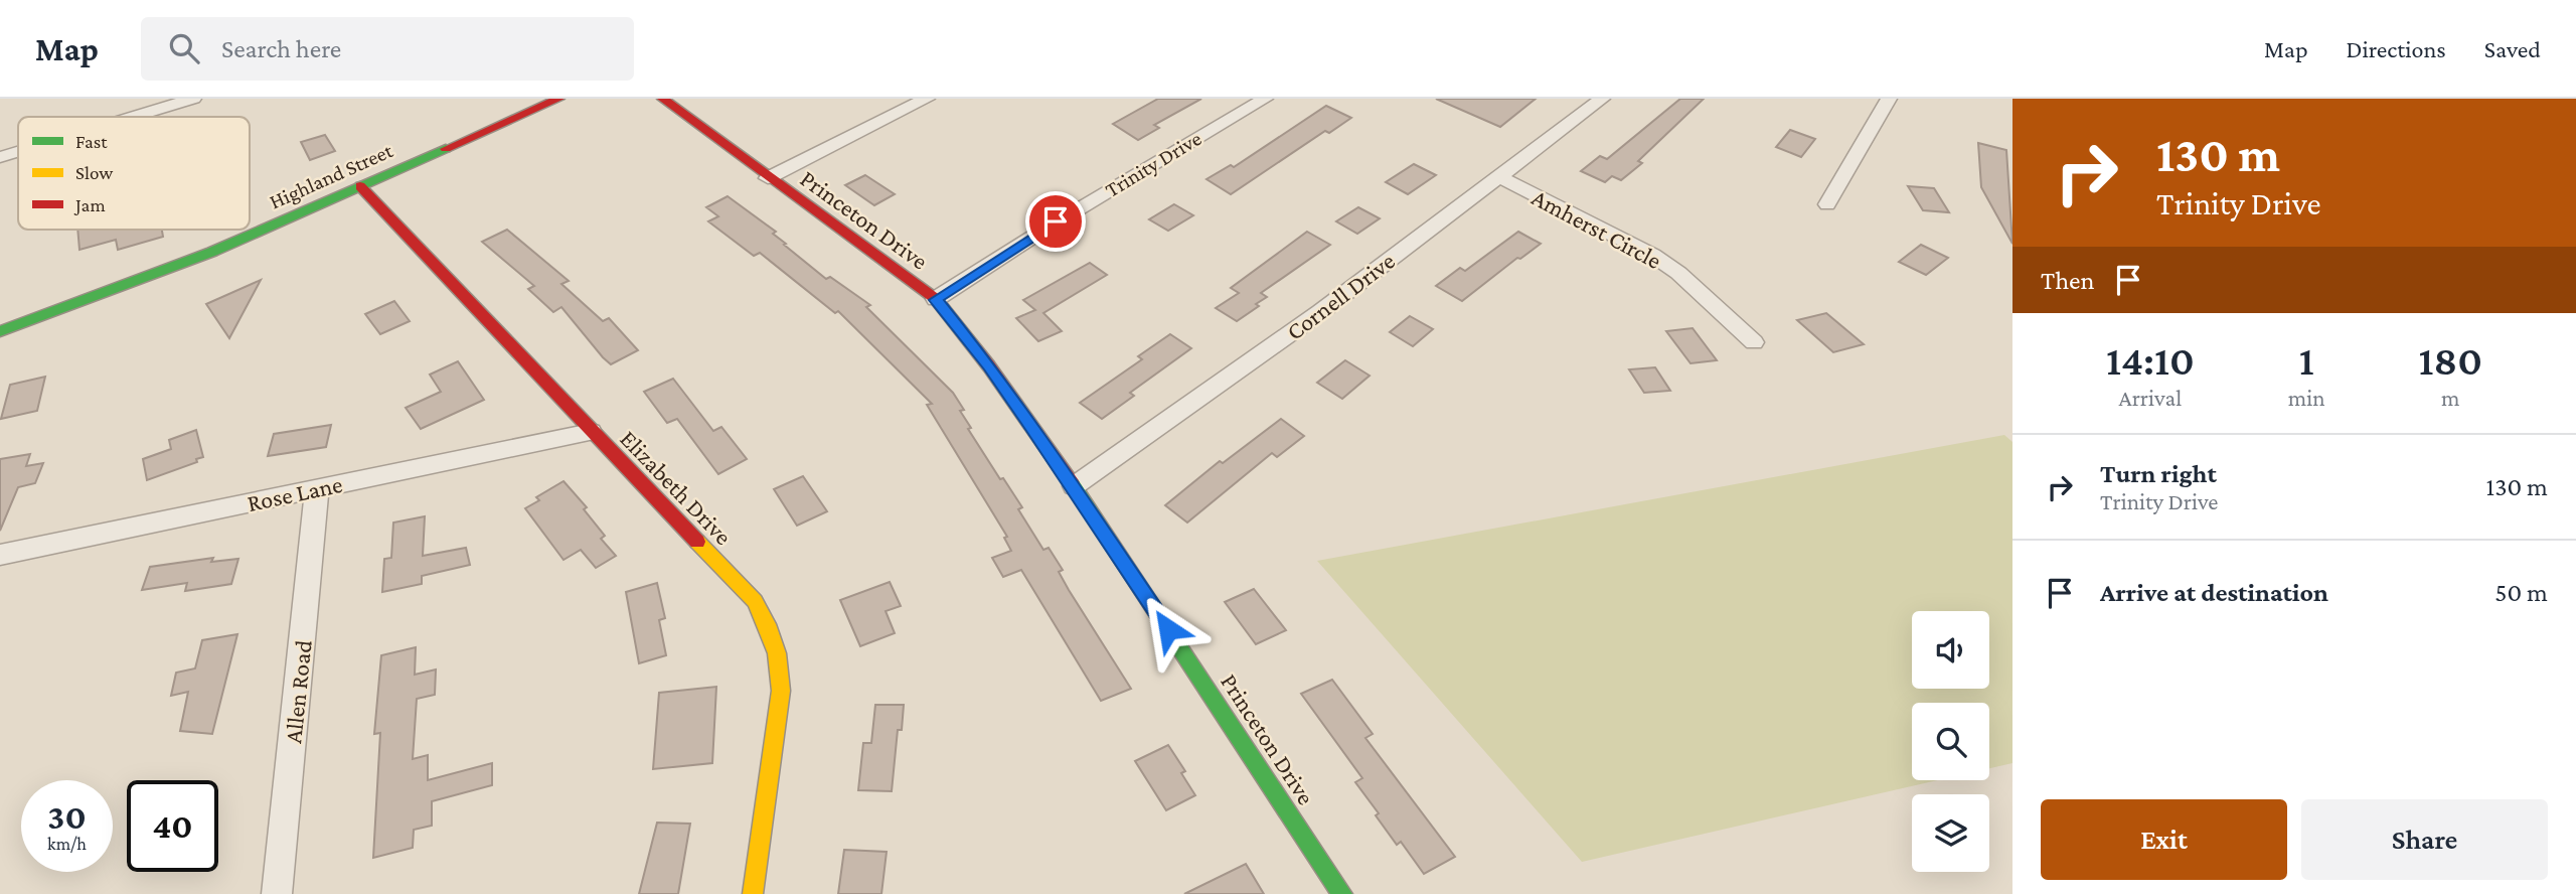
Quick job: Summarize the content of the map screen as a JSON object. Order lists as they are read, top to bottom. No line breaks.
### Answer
{"streets":{"street":["Trinity Drive","Highland Street","Princeton Drive","Amherst Circle","Cornell Drive","Elizabeth Drive","Rose Lane","Allen Road"]},"crossings":[["Trinity Drive","Princeton Drive"],["Highland Street","Elizabeth Drive"],["Princeton Drive","Cornell Drive"],["Amherst Circle","Cornell Drive"],["Elizabeth Drive","Rose Lane"],["Rose Lane","Allen Road"]],"legend":["Fast","Slow","Jam"],"page":{"header":"Map","search":"Search here","nav":["Map","Directions","Saved"],"turn":["130 m","Trinity Drive"],"then":"Then","eta":["14:10","Arrival","1","min","180","m"],"list":[{"name":"Turn right","note":"Trinity Drive","value":"130 m"},{"name":"Arrive at destination","value":"50 m"}],"speed":"30 km/h","limit":"40","buttons":["Exit","Share"]}}
